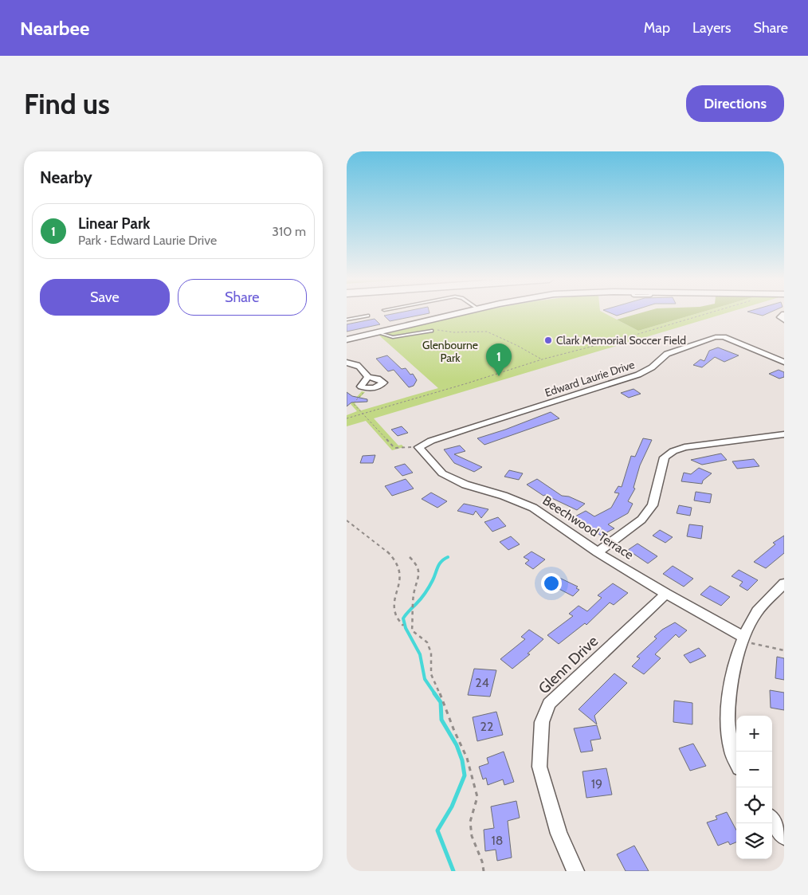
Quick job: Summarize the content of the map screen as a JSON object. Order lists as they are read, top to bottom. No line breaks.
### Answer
{"streets":{"street":["Edward Laurie Drive","Beechwood Terrace","Glenn Drive"]},"crossings":[["Edward Laurie Drive","Beechwood Terrace"],["Beechwood Terrace","Glenn Drive"]],"parks":["Glenbourne Park"],"places":["Clark Memorial Soccer Field"],"house_numbers":["24","22","19","18"],"page":{"header":"Nearbee","nav":["Map","Layers","Share"],"buttons":["Directions",["Save","Share"]],"title":"Find us","heading":"Nearby","list":[{"mark":"1","name":"Linear Park","note":"Park · Edward Laurie Drive","value":"310 m"}],"pins":"1","map_buttons":["+","−"]}}
